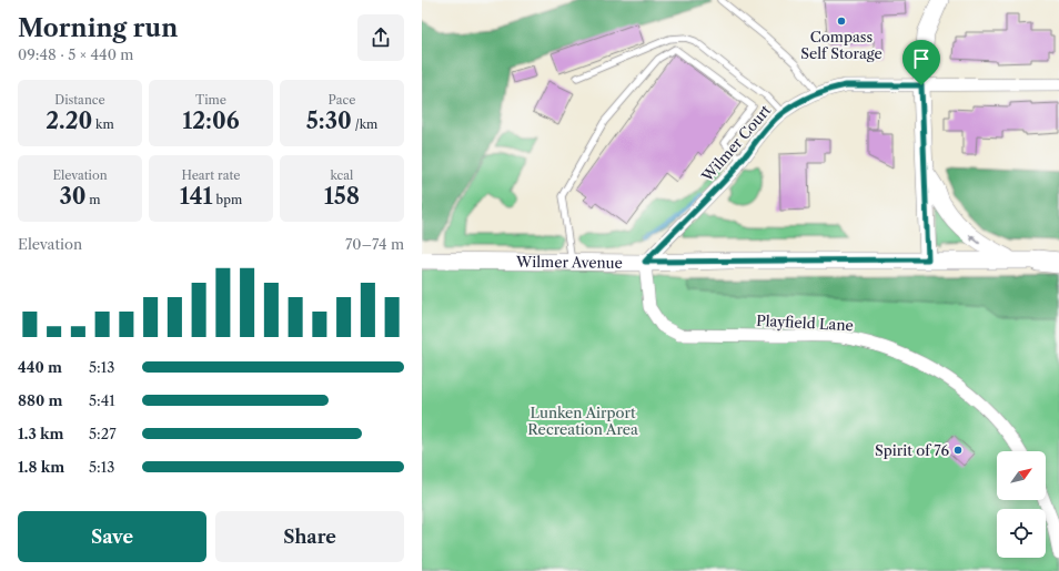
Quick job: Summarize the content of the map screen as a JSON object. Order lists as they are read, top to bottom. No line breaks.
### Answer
{"streets":{"street":["Wilmer Court","Wilmer Avenue","Playfield Lane"]},"crossings":[["Wilmer Court","Wilmer Avenue"],["Wilmer Court","Playfield Lane"],["Wilmer Avenue","Playfield Lane"]],"parks":["Lunken Airport Recreation Area"],"places":["Compass Self Storage","Spirit of 76"],"north":"top right","page":{"heading":["Morning run","09:48 · 5 × 440 m"],"stats":[["Distance","2.20 km"],["Time","12:06"],["Pace","5:30 /km"],["Elevation","30 m"],["Heart rate","141 bpm"],["kcal","158"]],"chart":["Elevation","70–74 m"],"list":[{"name":"440 m","note":"5:13"},{"name":"880 m","note":"5:41"},{"name":"1.3 km","note":"5:27"},{"name":"1.8 km","note":"5:13"}],"buttons":["Save","Share"]}}
